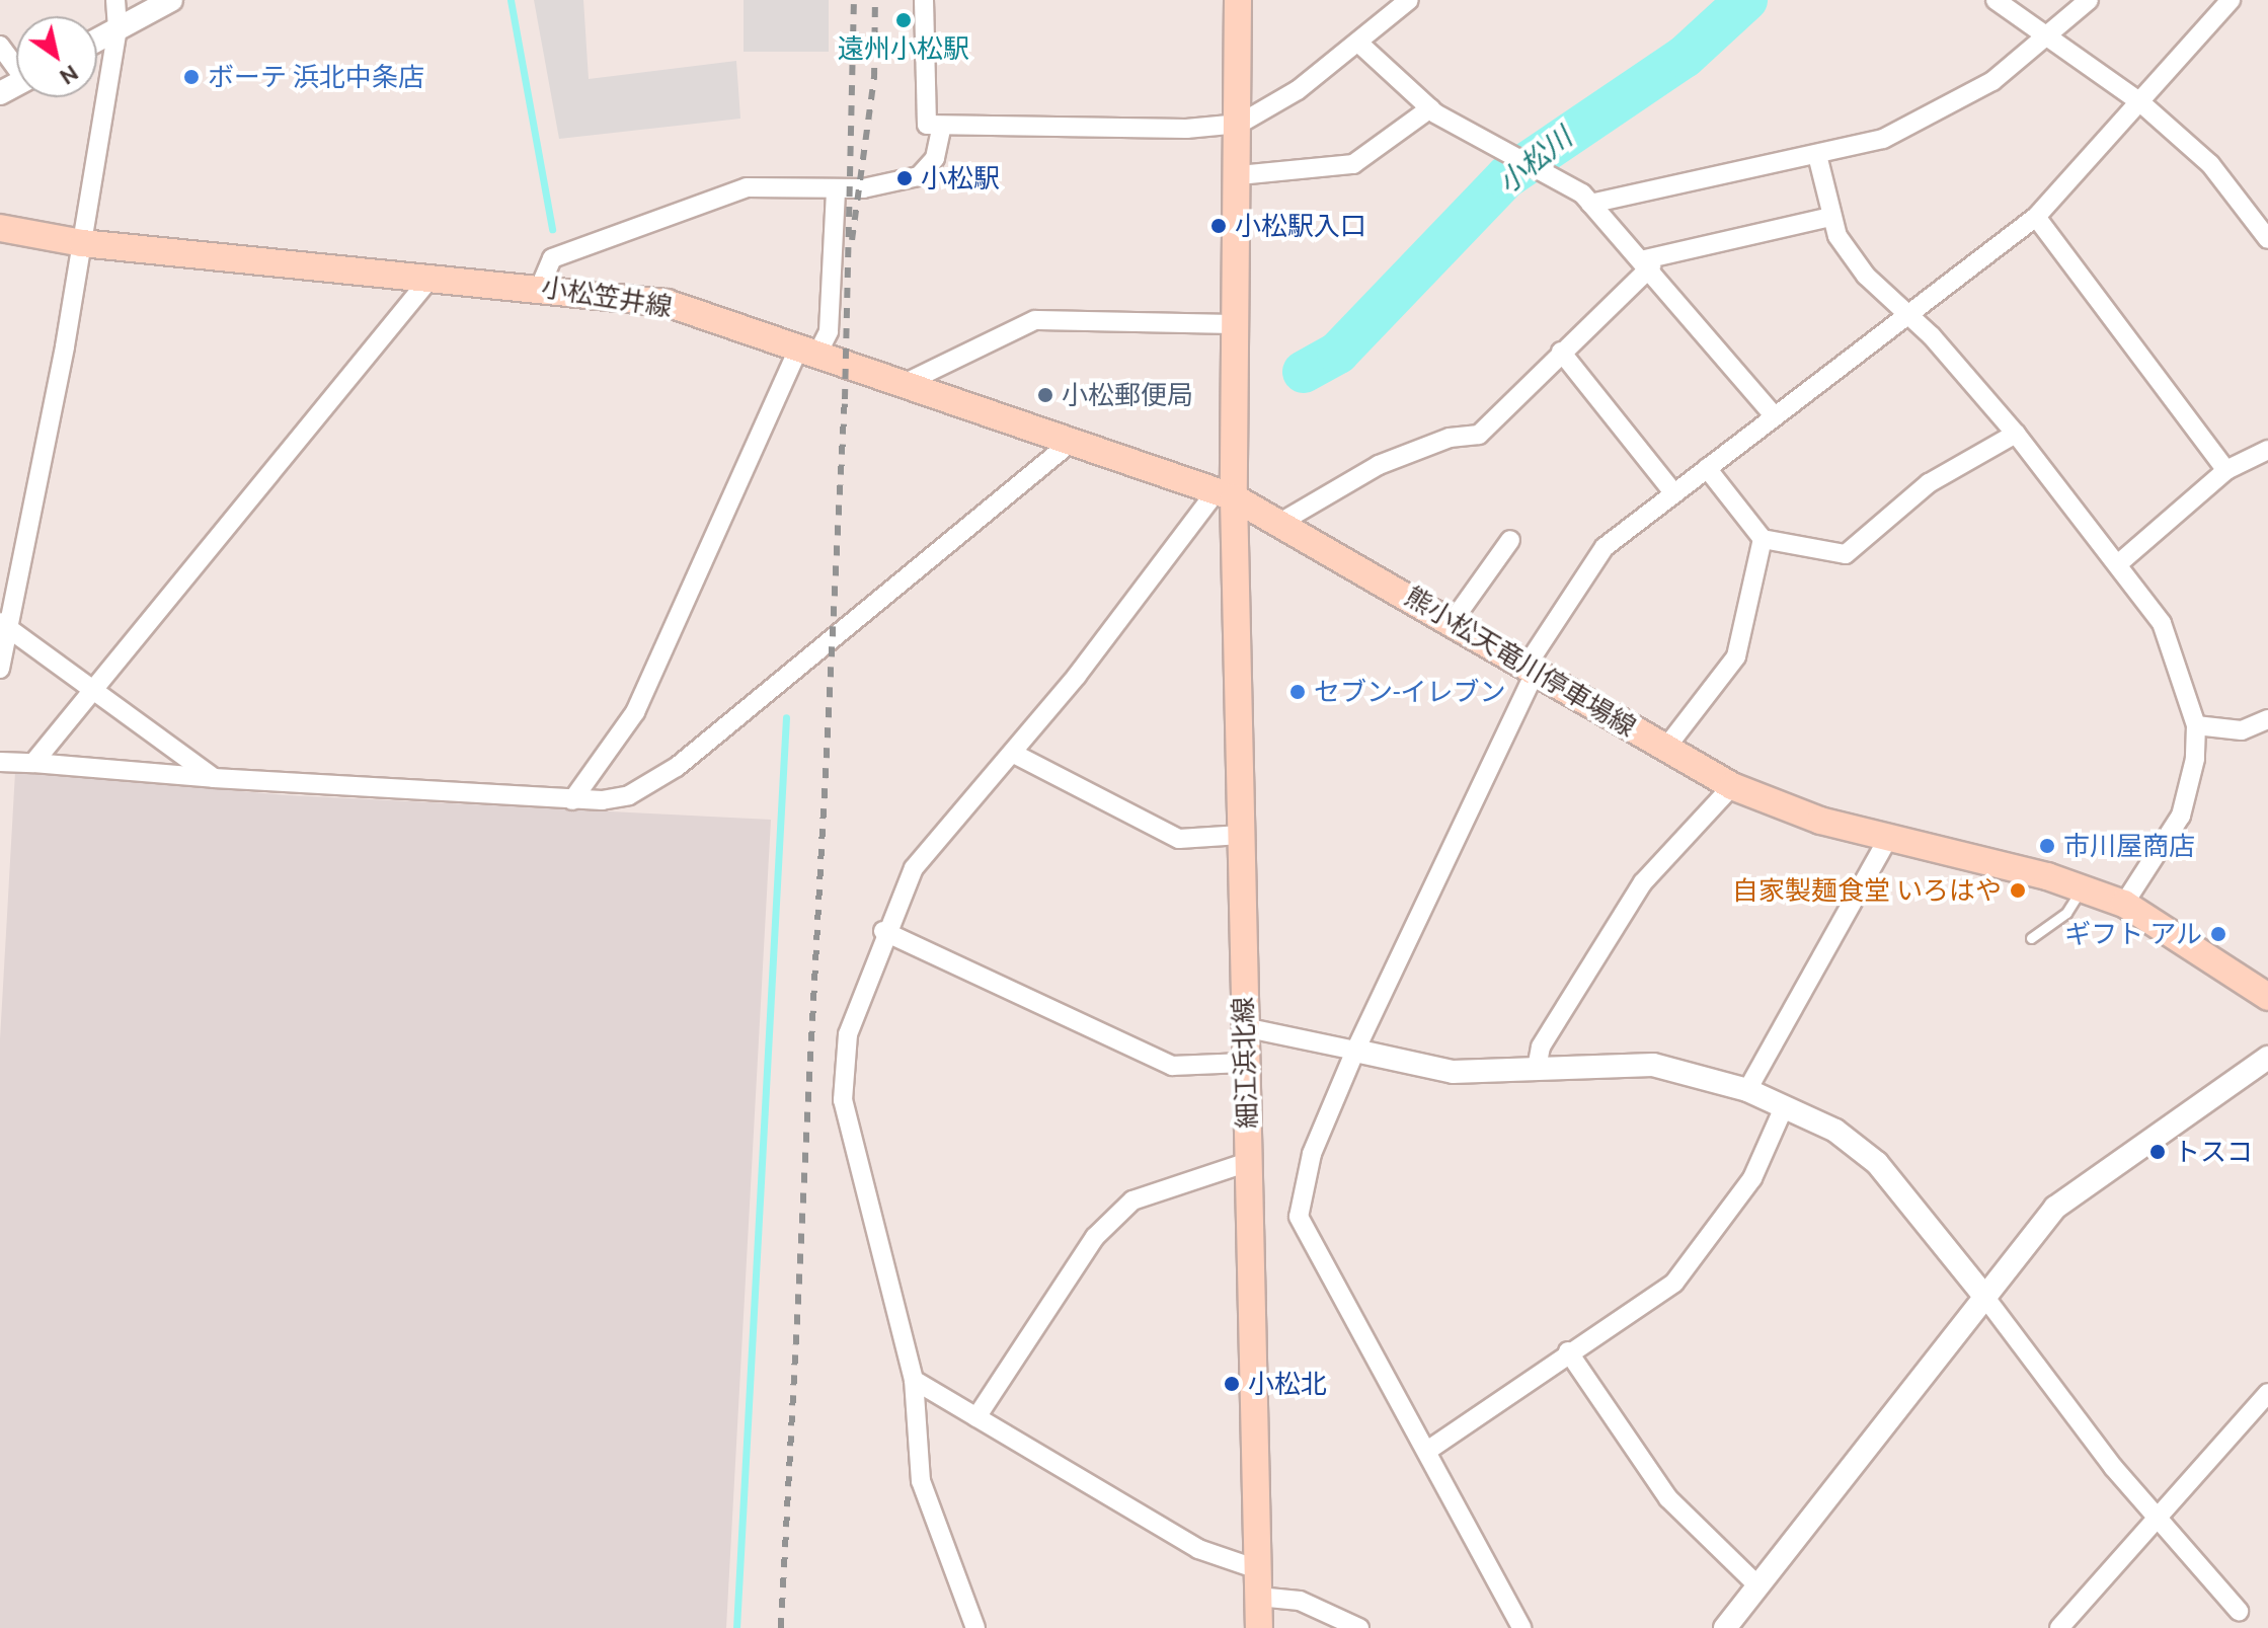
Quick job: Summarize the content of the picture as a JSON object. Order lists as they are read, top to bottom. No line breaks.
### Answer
{"streets":{"main road":["小松笠井線","熊小松天竜川停車場線","細江浜北線"]},"crossings":[["小松笠井線","熊小松天竜川停車場線"],["小松笠井線","細江浜北線"],["熊小松天竜川停車場線","細江浜北線"]],"water":["小松川"],"places":["遠州小松駅","ボーテ 浜北中条店","小松駅","小松駅入口","小松郵便局","セブン-イレブン","市川屋商店","自家製麺食堂 いろはや","ギフト アル","トスコ","小松北"],"north":"bottom right"}
